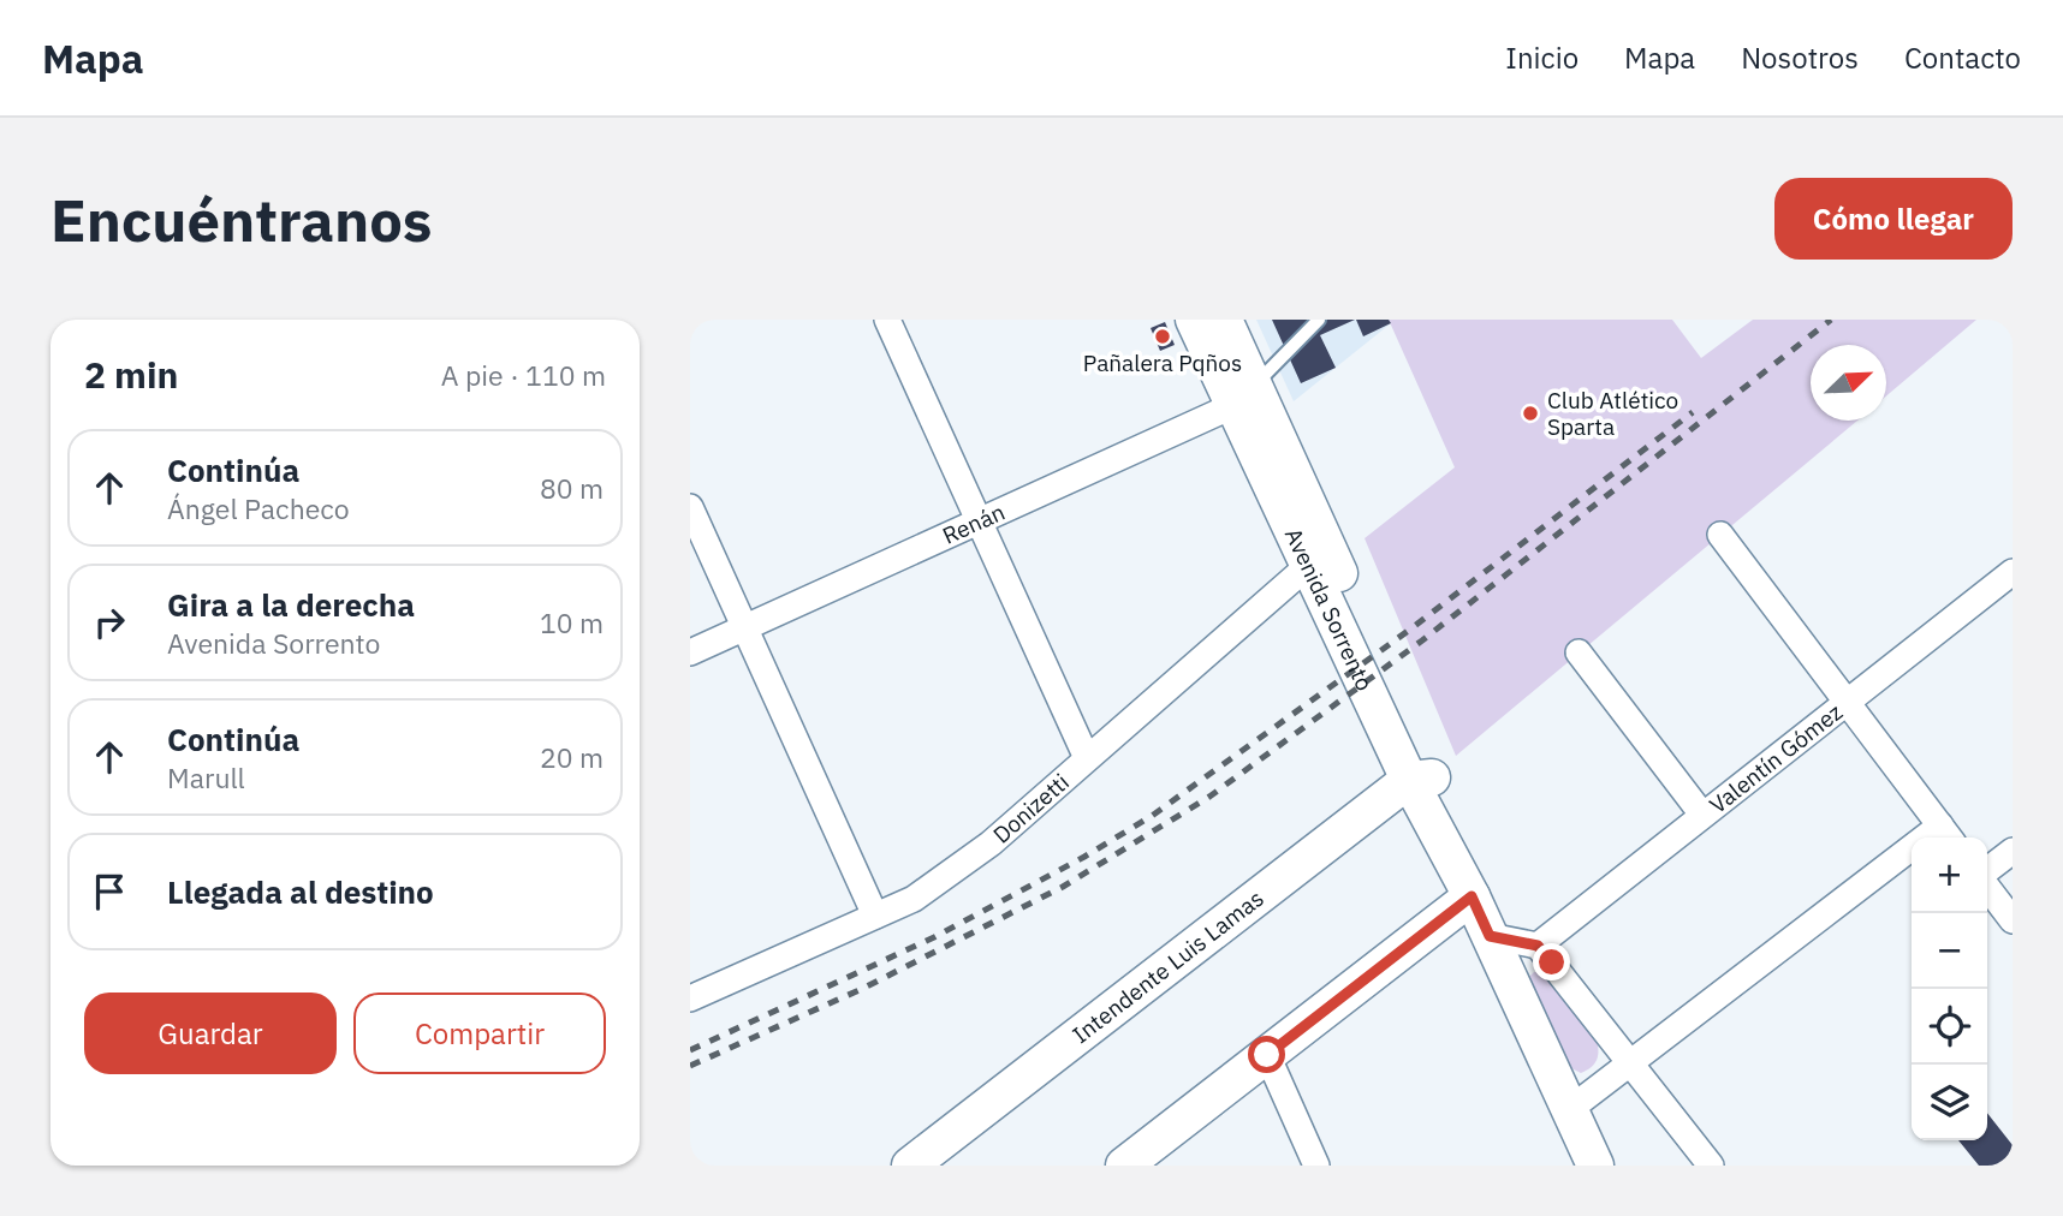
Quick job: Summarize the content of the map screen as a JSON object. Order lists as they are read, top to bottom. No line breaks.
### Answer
{"streets":{"main road":["Avenida Sorrento","Intendente Luis Lamas"],"street":["Renán","Valentín Gómez","Donizetti"]},"crossings":[["Renán","Avenida Sorrento"],["Avenida Sorrento","Donizetti"],["Avenida Sorrento","Intendente Luis Lamas"]],"places":["Pañalera Pqños","Club Atlético Sparta"],"north":"top right","page":{"header":"Mapa","nav":["Inicio","Mapa","Nosotros","Contacto"],"buttons":["Cómo llegar",["Guardar","Compartir"]],"title":"Encuéntranos","heading":["2 min","A pie · 110 m"],"list":[["Continúa","Ángel Pacheco","80 m"],["Gira a la derecha","Avenida Sorrento","10 m"],["Continúa","Marull","20 m"],"Llegada al destino"],"map_buttons":["+","−"]}}
